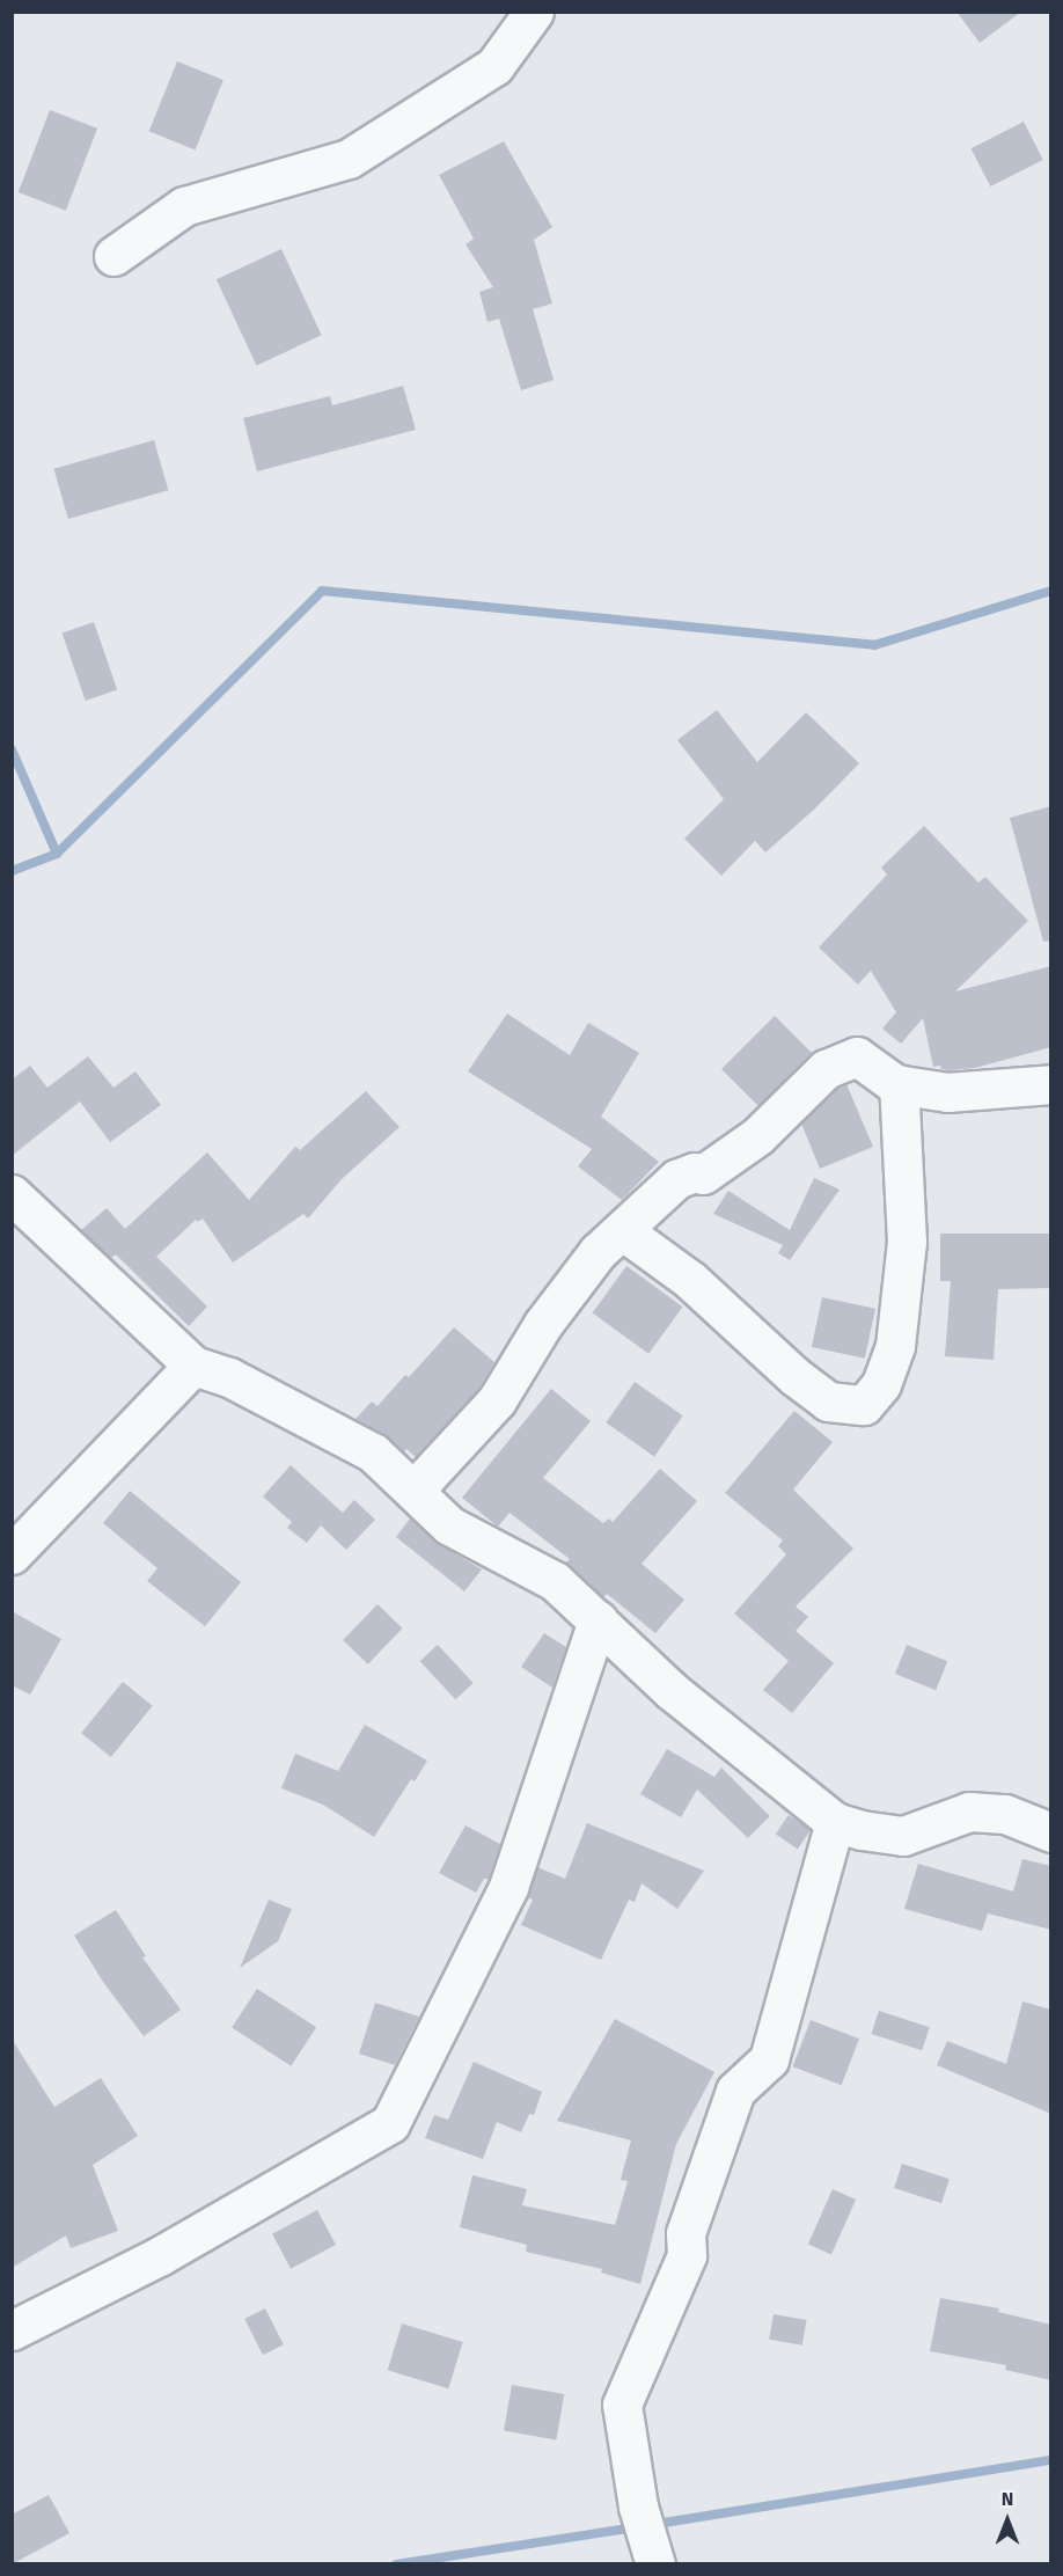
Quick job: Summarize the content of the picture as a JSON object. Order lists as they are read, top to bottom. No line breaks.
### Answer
{"north":"top"}
